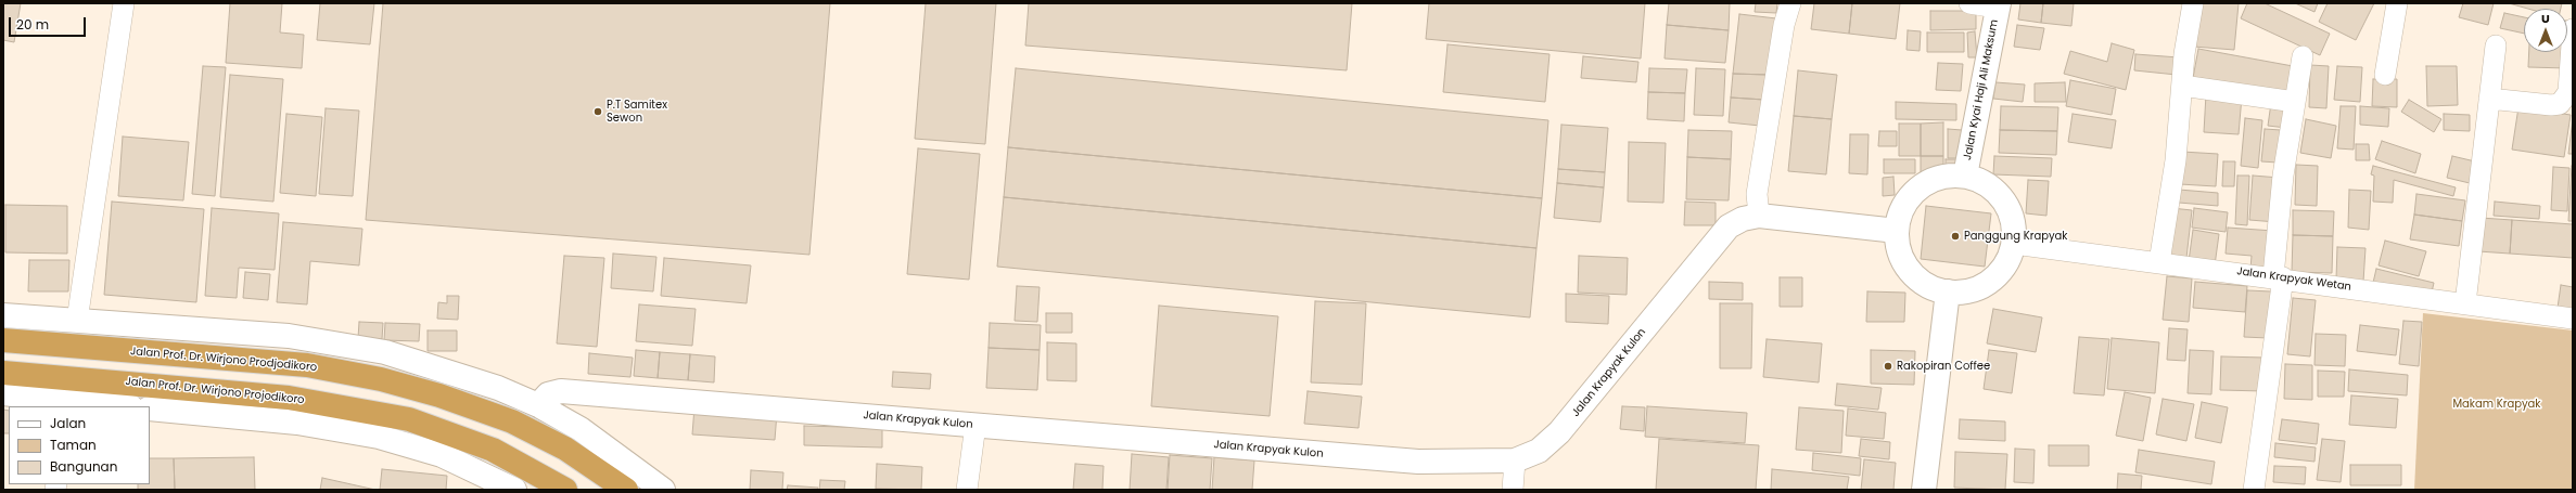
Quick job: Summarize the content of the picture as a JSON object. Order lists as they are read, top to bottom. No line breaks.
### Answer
{"streets":{"highway":["Jalan Prof. Dr. Wirjono Prodjodikoro","Jalan Prof. Dr. Wirjono Projodikoro"],"street":["Jalan Kyai Haji Ali Maksum","Jalan Krapyak Wetan","Jalan Krapyak Kulon"]},"crossings":[["Jalan Kyai Haji Ali Maksum","Jalan Krapyak Wetan"],["Jalan Kyai Haji Ali Maksum","Jalan Krapyak Kulon"],["Jalan Krapyak Wetan","Jalan Krapyak Kulon"]],"parks":["Makam Krapyak"],"places":["P.T Samitex Sewon","Panggung Krapyak","Rakopiran Coffee"],"legend":["Jalan","Taman","Bangunan"],"scale_bar":"20 m","north":"top"}
